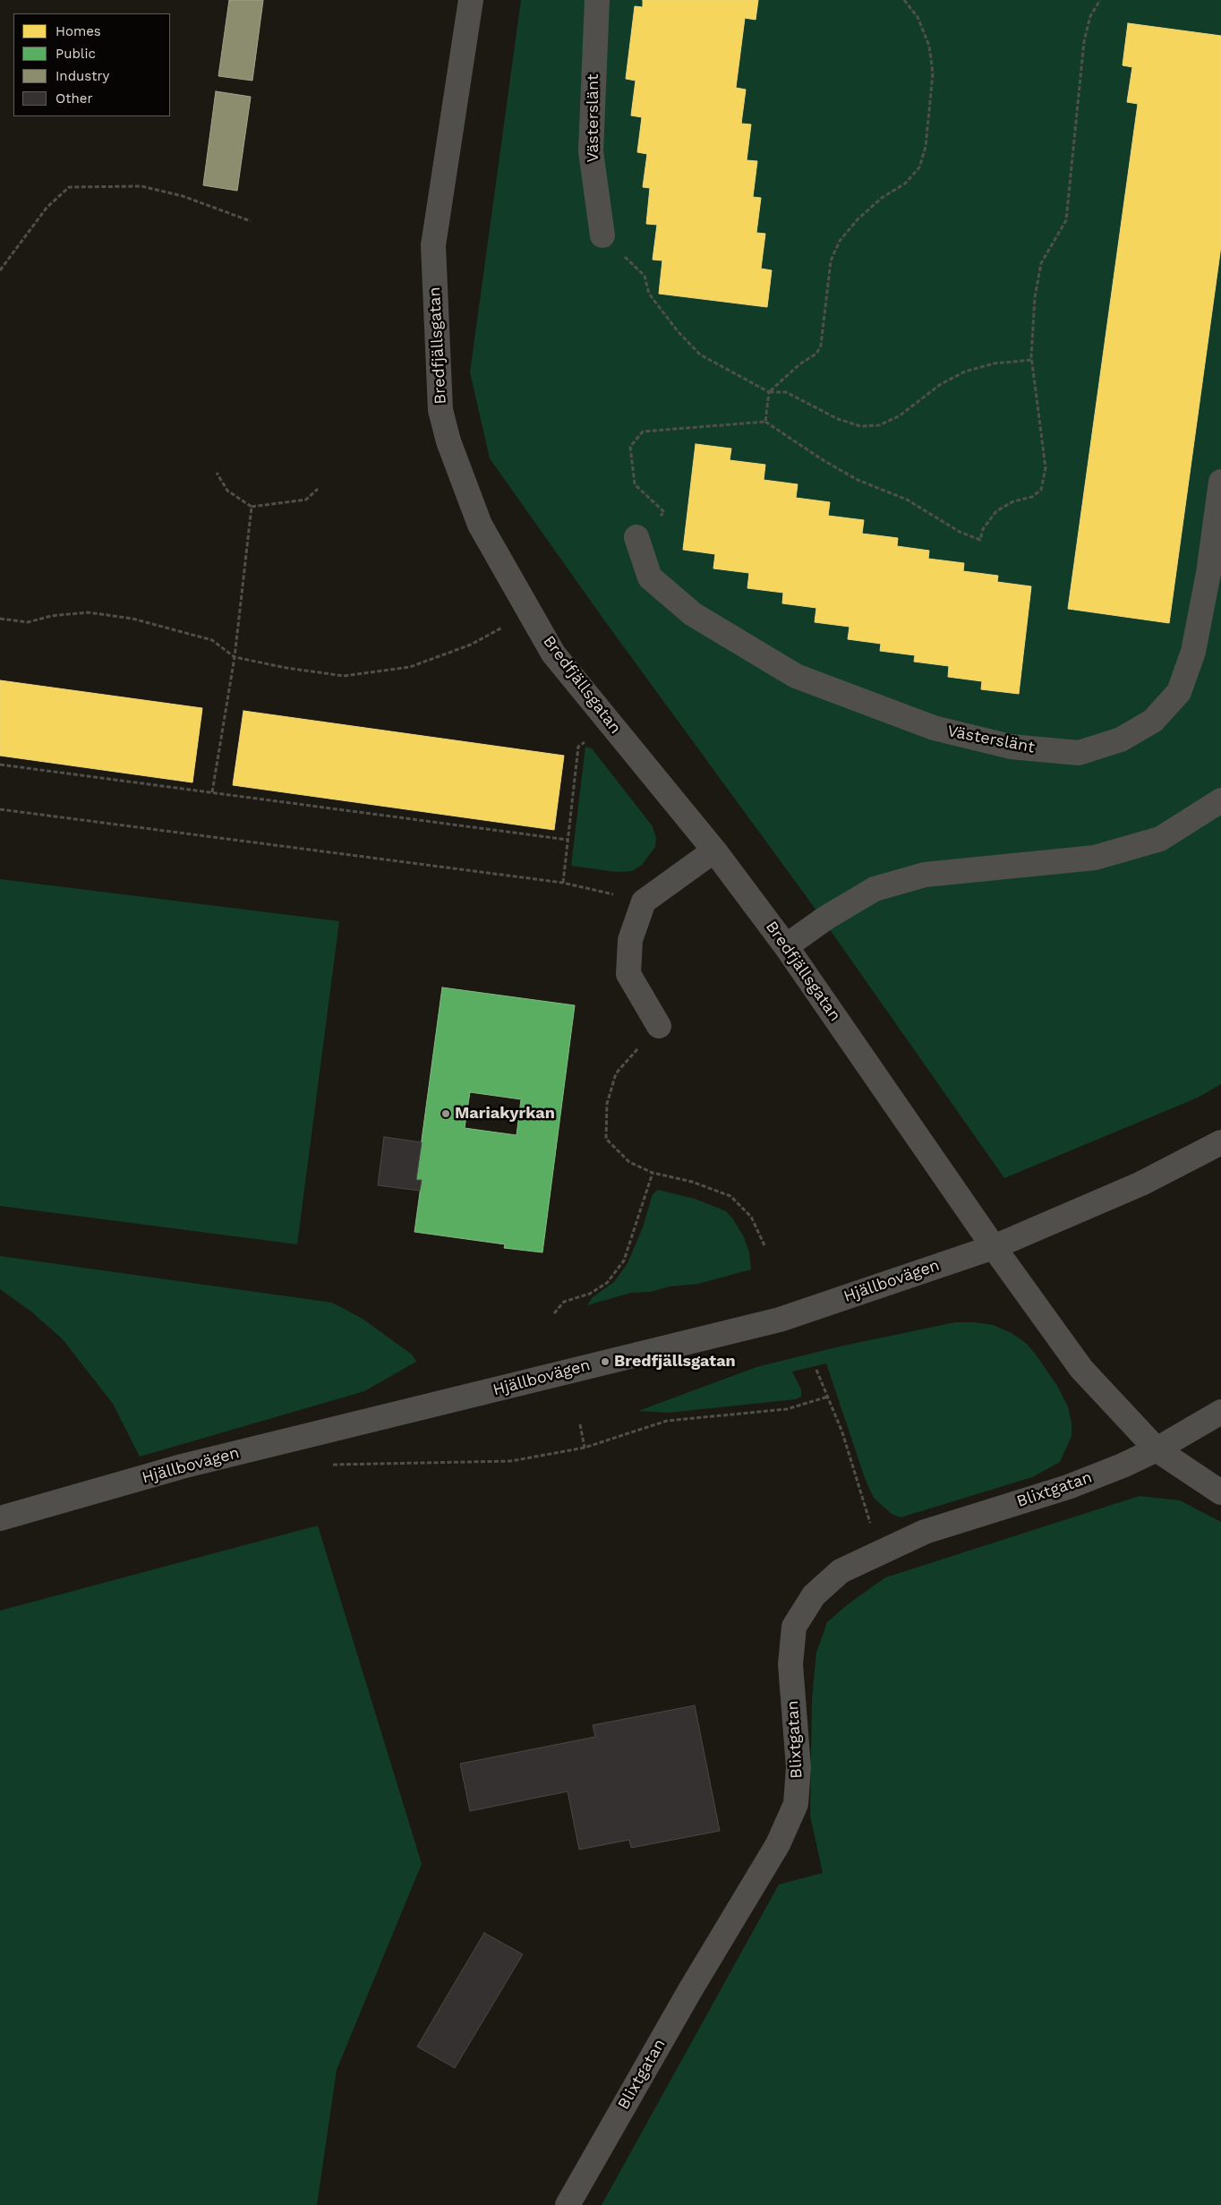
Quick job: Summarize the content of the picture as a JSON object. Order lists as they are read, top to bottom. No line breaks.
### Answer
{"streets":{"street":["Västerslänt","Bredfjällsgatan","Hjällbovägen","Blixtgatan"]},"crossings":[["Bredfjällsgatan","Hjällbovägen"]],"places":["Mariakyrkan","Bredfjällsgatan"],"legend":["Homes","Public","Industry","Other"]}
